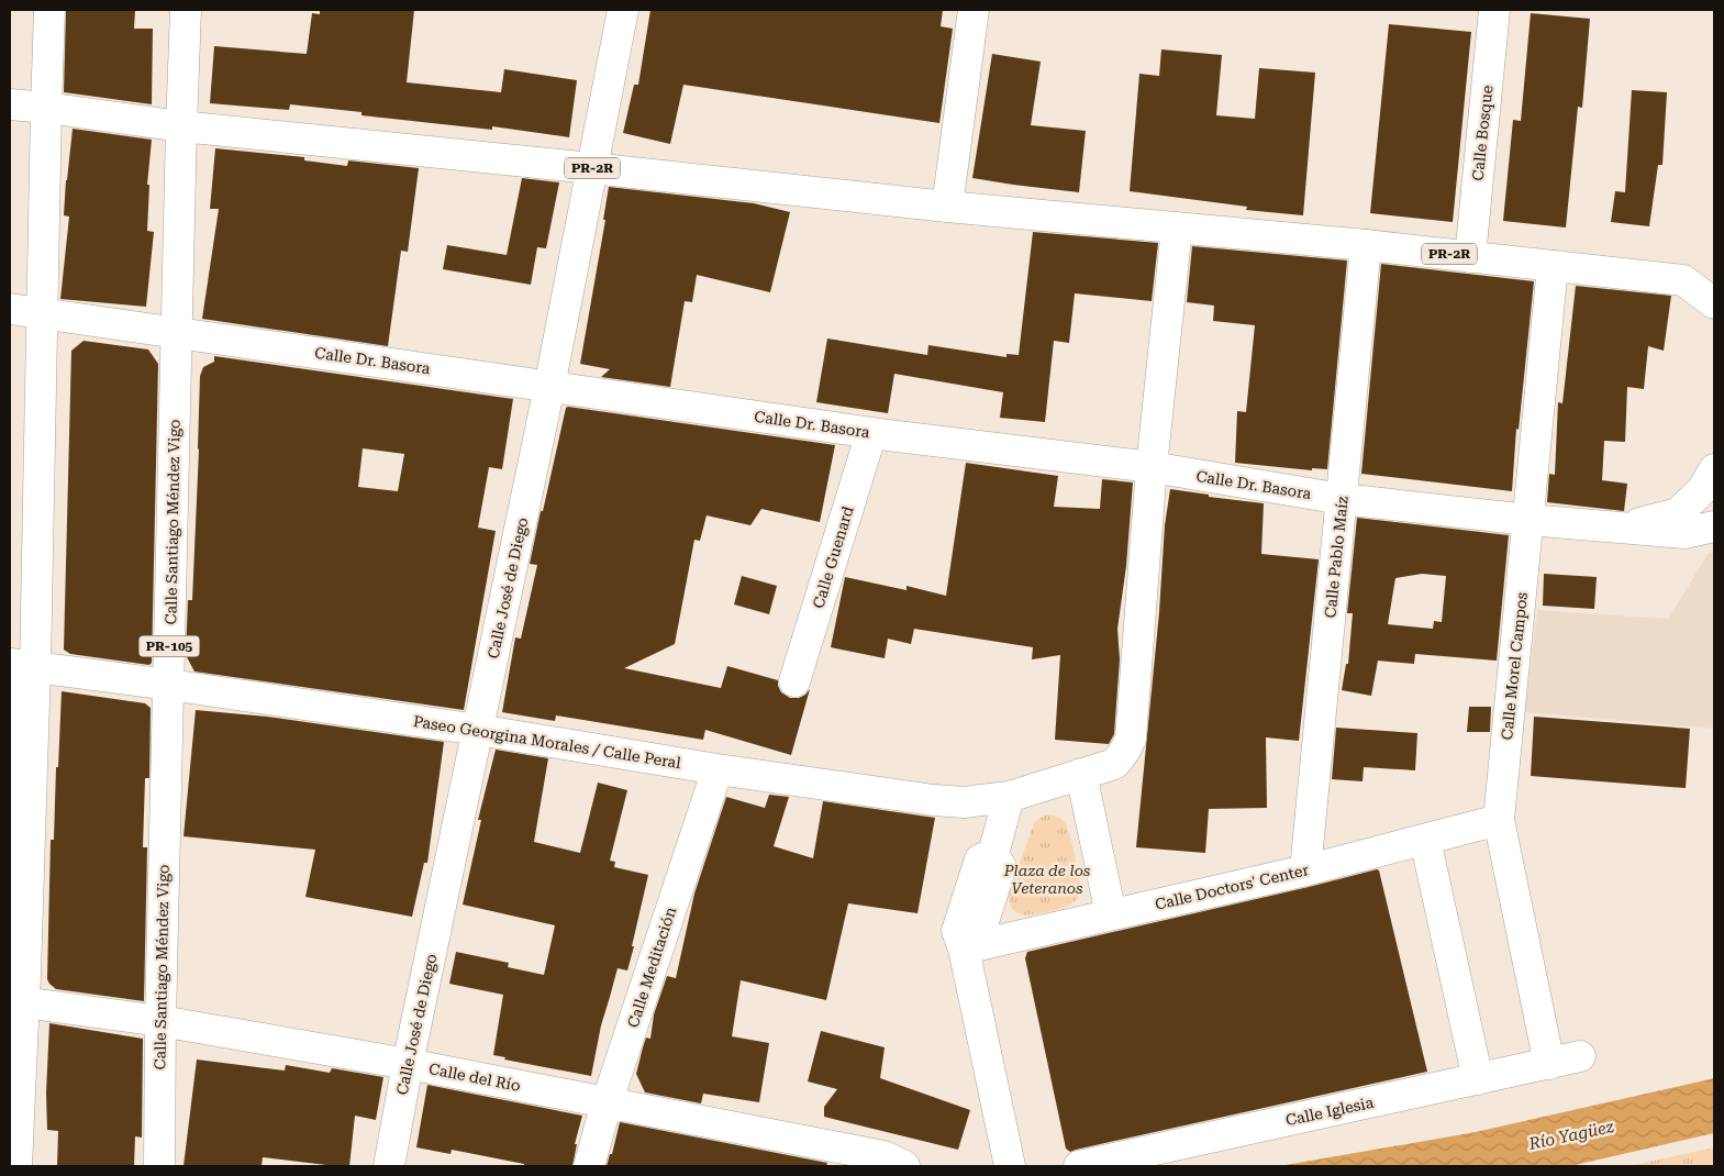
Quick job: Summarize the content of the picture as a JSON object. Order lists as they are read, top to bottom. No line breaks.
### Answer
{"streets":{"street":["Calle Bosque","PR-2R","Calle Dr. Basora","Calle Santiago Méndez Vigo","Calle Guenard","Calle Pablo Maíz","Calle José de Diego","PR-105","Calle Morel Campos","Paseo Georgina Morales / Calle Peral","Calle Doctors' Center","Calle Meditación","Calle del Río","Calle Iglesia"]},"crossings":[["Calle Bosque","PR-2R"],["PR-2R","Calle Santiago Méndez Vigo"],["PR-2R","Calle Pablo Maíz"],["PR-2R","Calle José de Diego"],["PR-2R","Calle Morel Campos"],["PR-2R","Paseo Georgina Morales / Calle Peral"],["Calle Dr. Basora","Calle Santiago Méndez Vigo"],["Calle Dr. Basora","Calle Guenard"],["Calle Dr. Basora","Calle Pablo Maíz"],["Calle Dr. Basora","Calle José de Diego"],["Calle Dr. Basora","Calle Morel Campos"],["Calle Dr. Basora","Paseo Georgina Morales / Calle Peral"],["Calle Santiago Méndez Vigo","Paseo Georgina Morales / Calle Peral"],["Calle Santiago Méndez Vigo","Calle del Río"],["Calle Pablo Maíz","Calle Doctors' Center"],["Calle José de Diego","Paseo Georgina Morales / Calle Peral"],["Calle José de Diego","Calle del Río"],["Calle Morel Campos","Calle Doctors' Center"],["Calle Morel Campos","Calle Iglesia"],["Paseo Georgina Morales / Calle Peral","Calle Meditación"],["Calle Meditación","Calle del Río"]],"water":["Río Yagüez"],"parks":["Plaza de los Veteranos"]}
